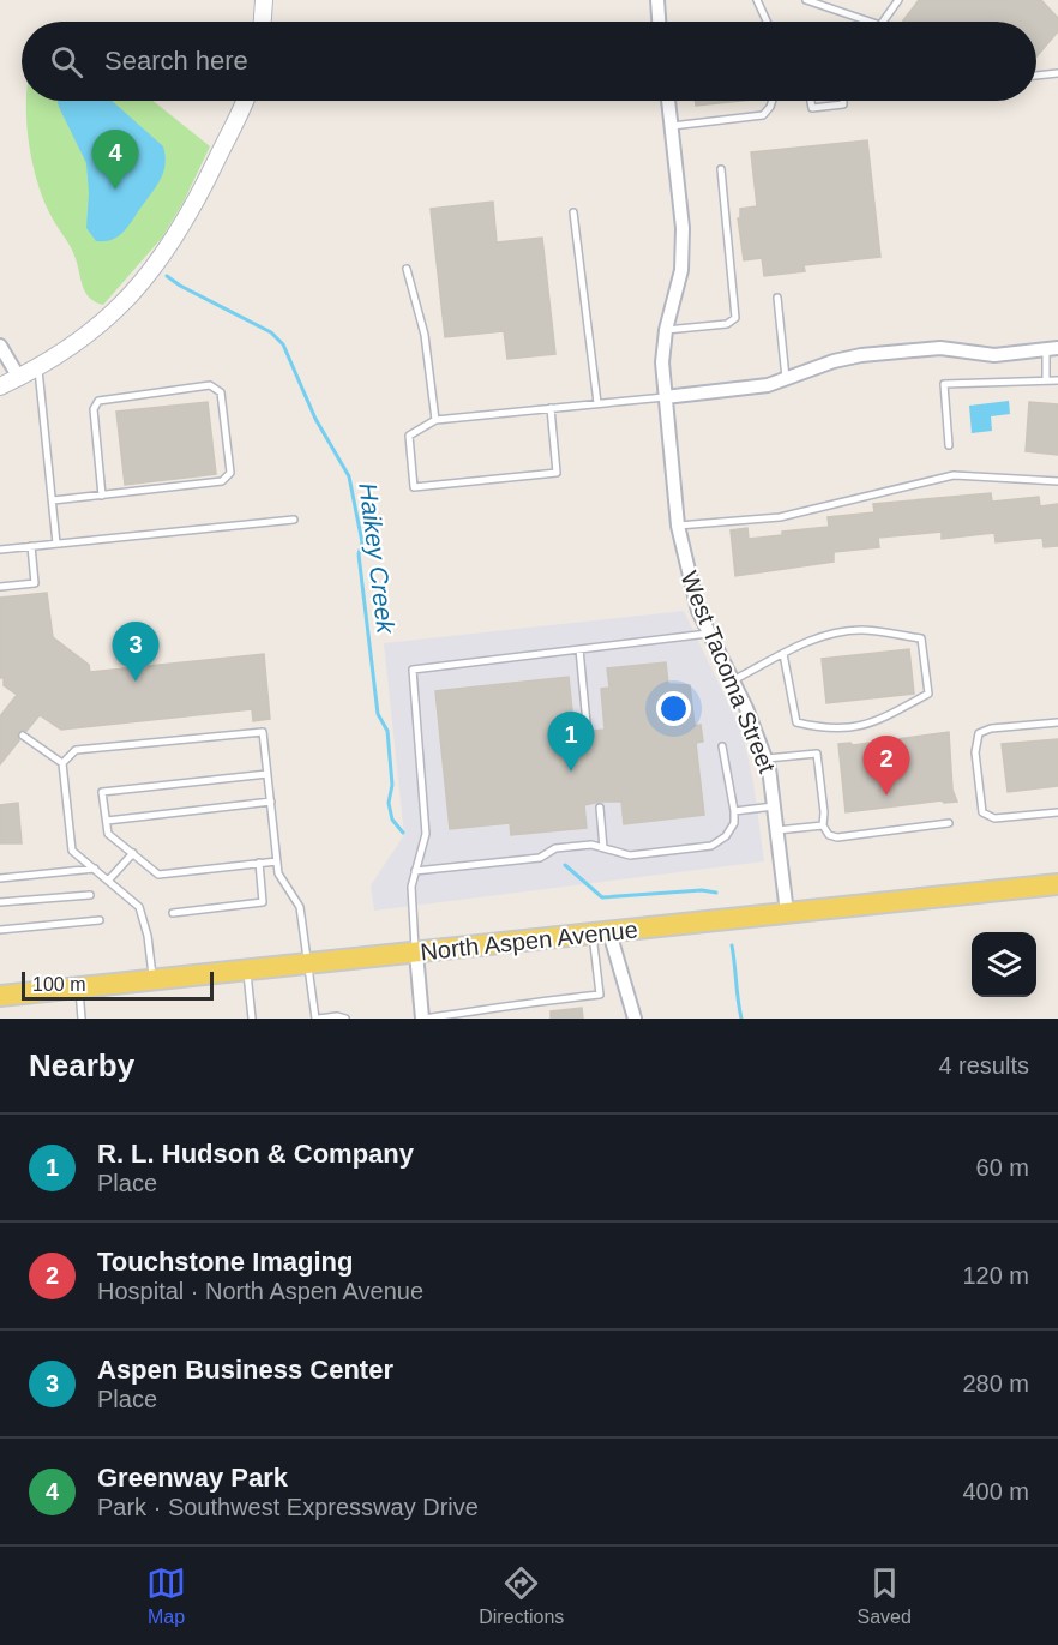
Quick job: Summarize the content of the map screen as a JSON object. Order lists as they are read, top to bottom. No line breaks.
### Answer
{"streets":{"main road":["North Aspen Avenue"],"street":["West Tacoma Street"]},"crossings":[["West Tacoma Street","North Aspen Avenue"]],"water":["Haikey Creek"],"scale_bar":"100 m","page":{"search":"Search here","pins":["4","3","1","2"],"scale":"100 m","heading":["Nearby","4 results"],"list":[{"mark":"1","name":"R. L. Hudson & Company","note":"Place","value":"60 m"},{"mark":"2","name":"Touchstone Imaging","note":"Hospital · North Aspen Avenue","value":"120 m"},{"mark":"3","name":"Aspen Business Center","note":"Place","value":"280 m"},{"mark":"4","name":"Greenway Park","note":"Park · Southwest Expressway Drive","value":"400 m"}],"nav":["Map","Directions","Saved"]}}
